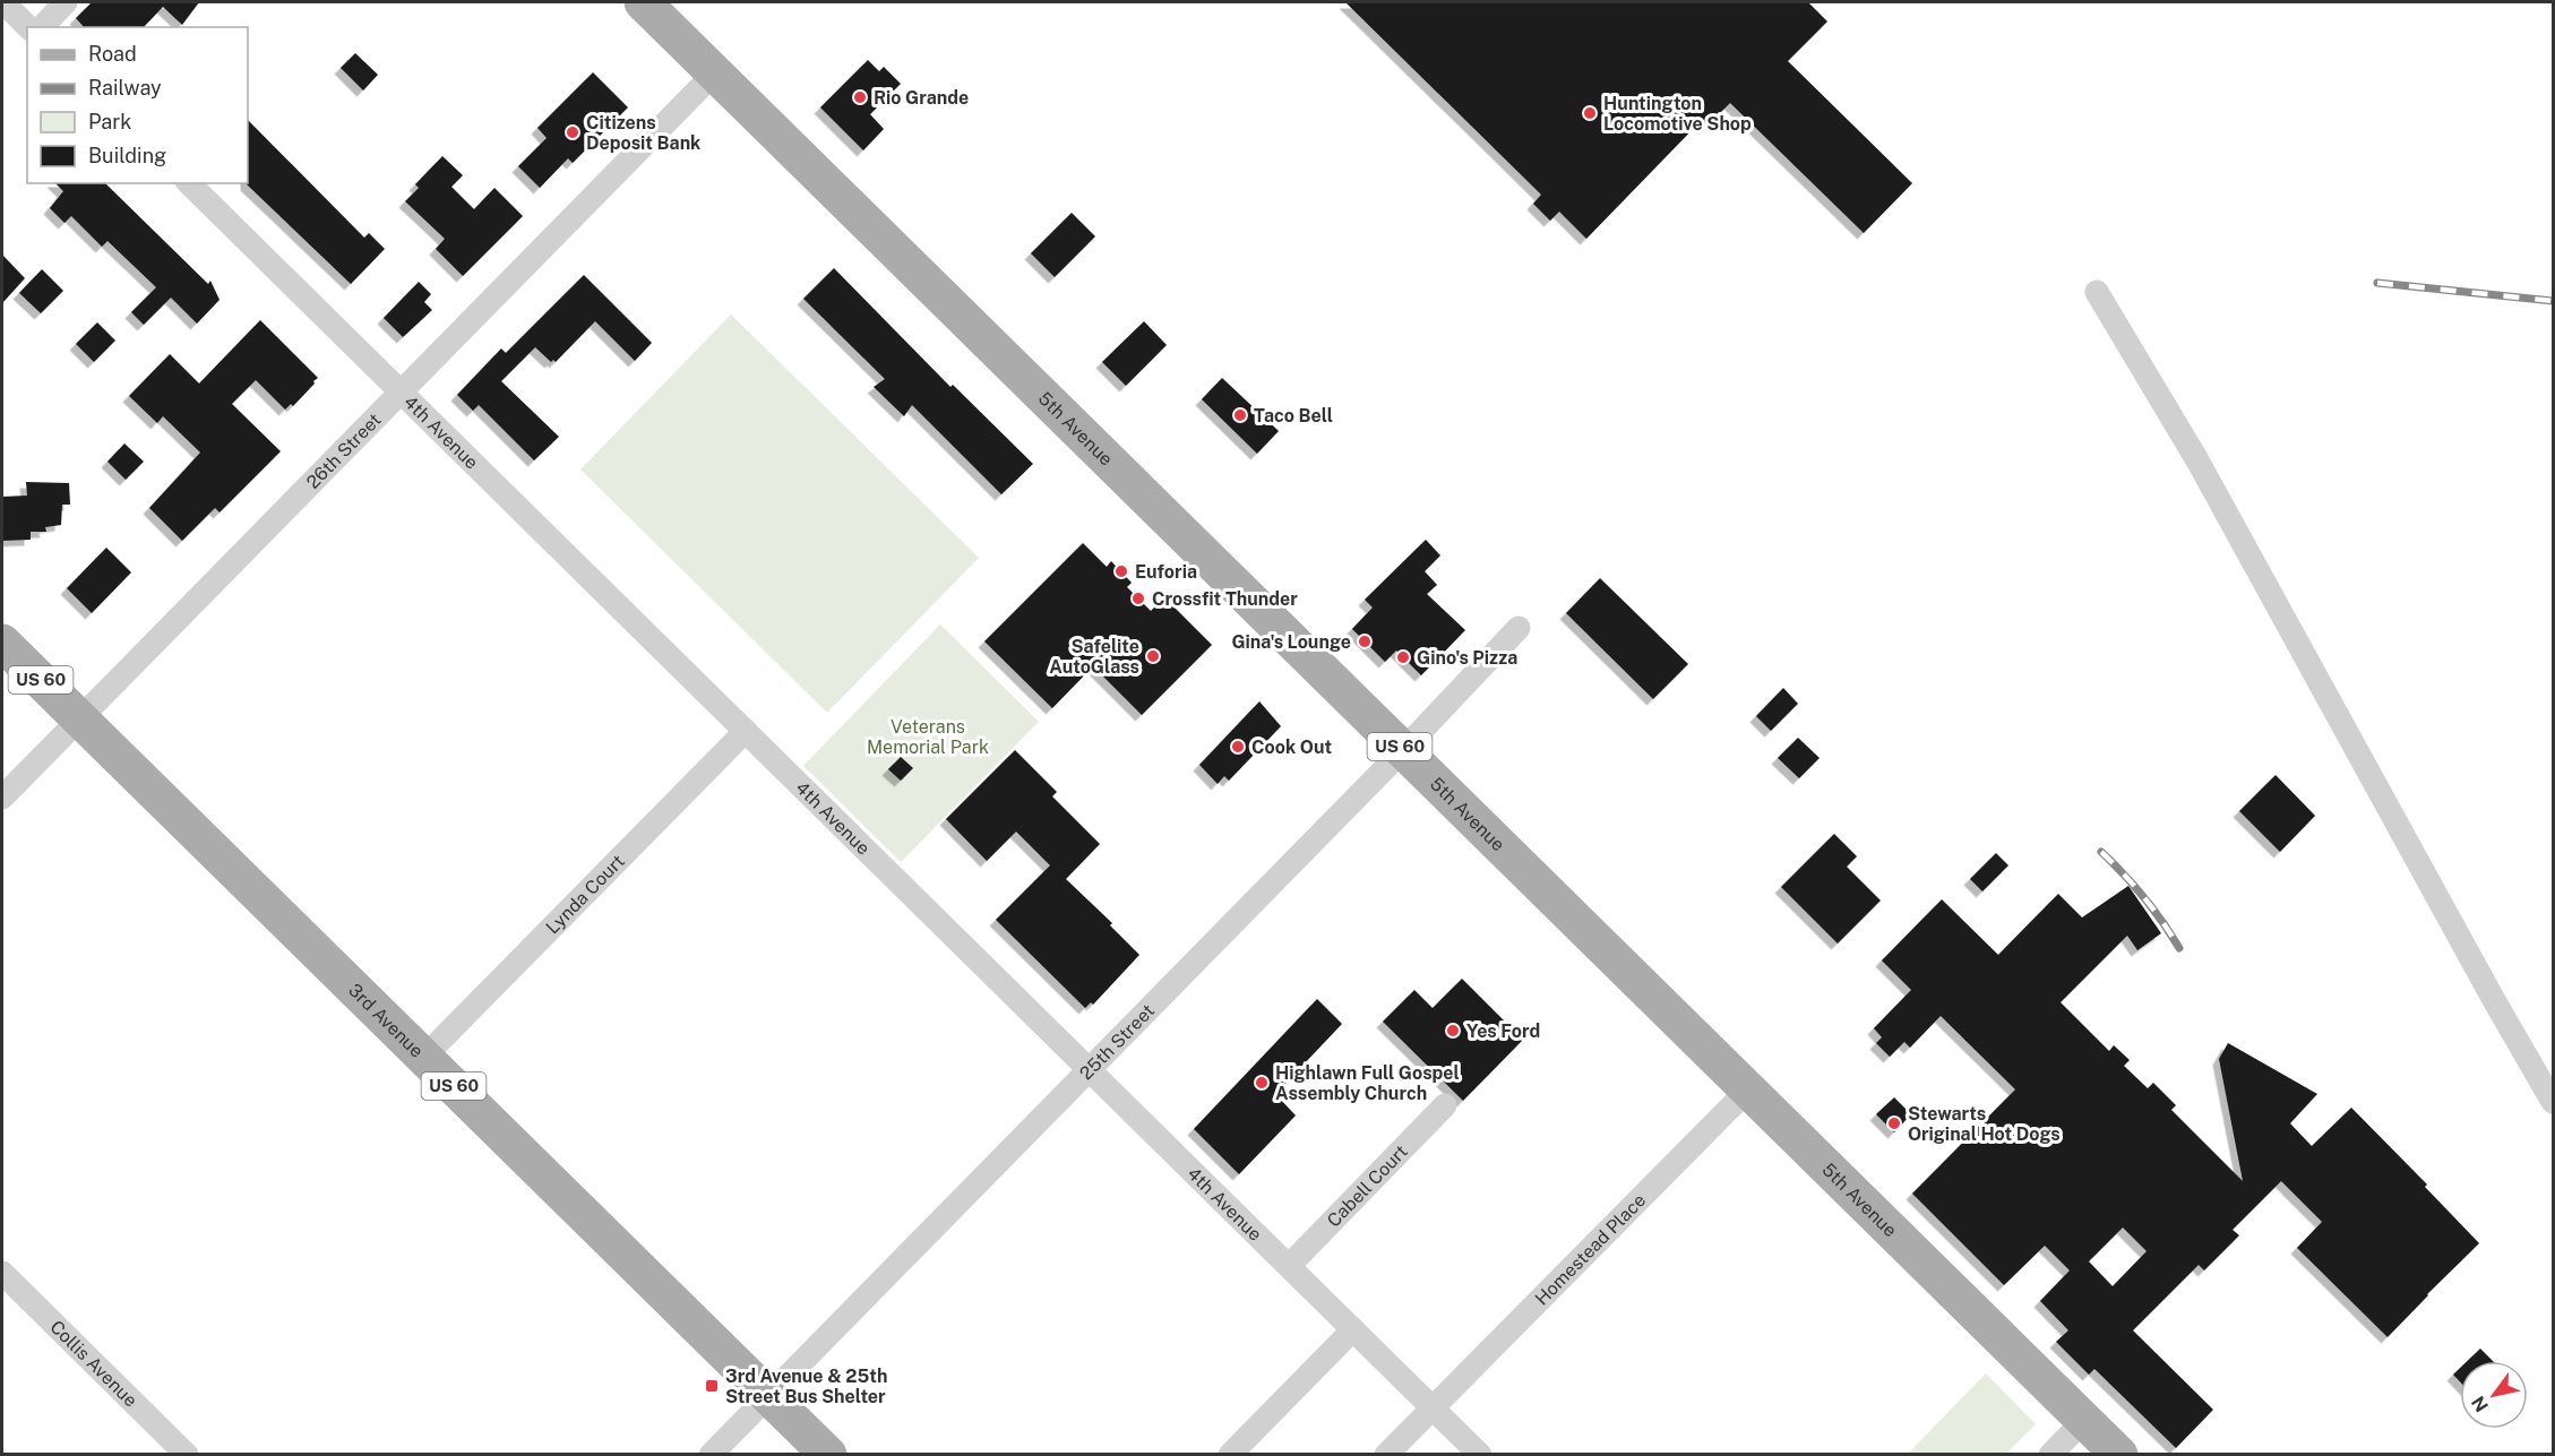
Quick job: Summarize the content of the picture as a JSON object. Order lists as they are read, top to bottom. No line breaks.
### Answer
{"streets":{"main road":["5th Avenue","US 60","3rd Avenue"],"street":["4th Avenue","26th Street","Lynda Court","25th Street","Cabell Court","Homestead Place","Collis Avenue"]},"crossings":[["5th Avenue","26th Street"],["5th Avenue","25th Street"],["5th Avenue","Homestead Place"],["4th Avenue","26th Street"],["4th Avenue","Lynda Court"],["4th Avenue","25th Street"],["4th Avenue","Cabell Court"],["4th Avenue","Homestead Place"],["26th Street","3rd Avenue"],["Lynda Court","3rd Avenue"],["3rd Avenue","25th Street"]],"parks":["Veterans Memorial Park"],"places":{"other":["Rio Grande","Huntington Locomotive Shop","Citizens Deposit Bank","Taco Bell","Euforia","Crossfit Thunder","Gina's Lounge","Safelite AutoGlass","Gino's Pizza","Cook Out","Yes Ford","Highlawn Full Gospel Assembly Church","Stewarts Original Hot Dogs"],"transit":["3rd Avenue & 25th Street Bus Shelter"]},"legend":["Road","Railway","Park","Building"],"north":"bottom left"}
